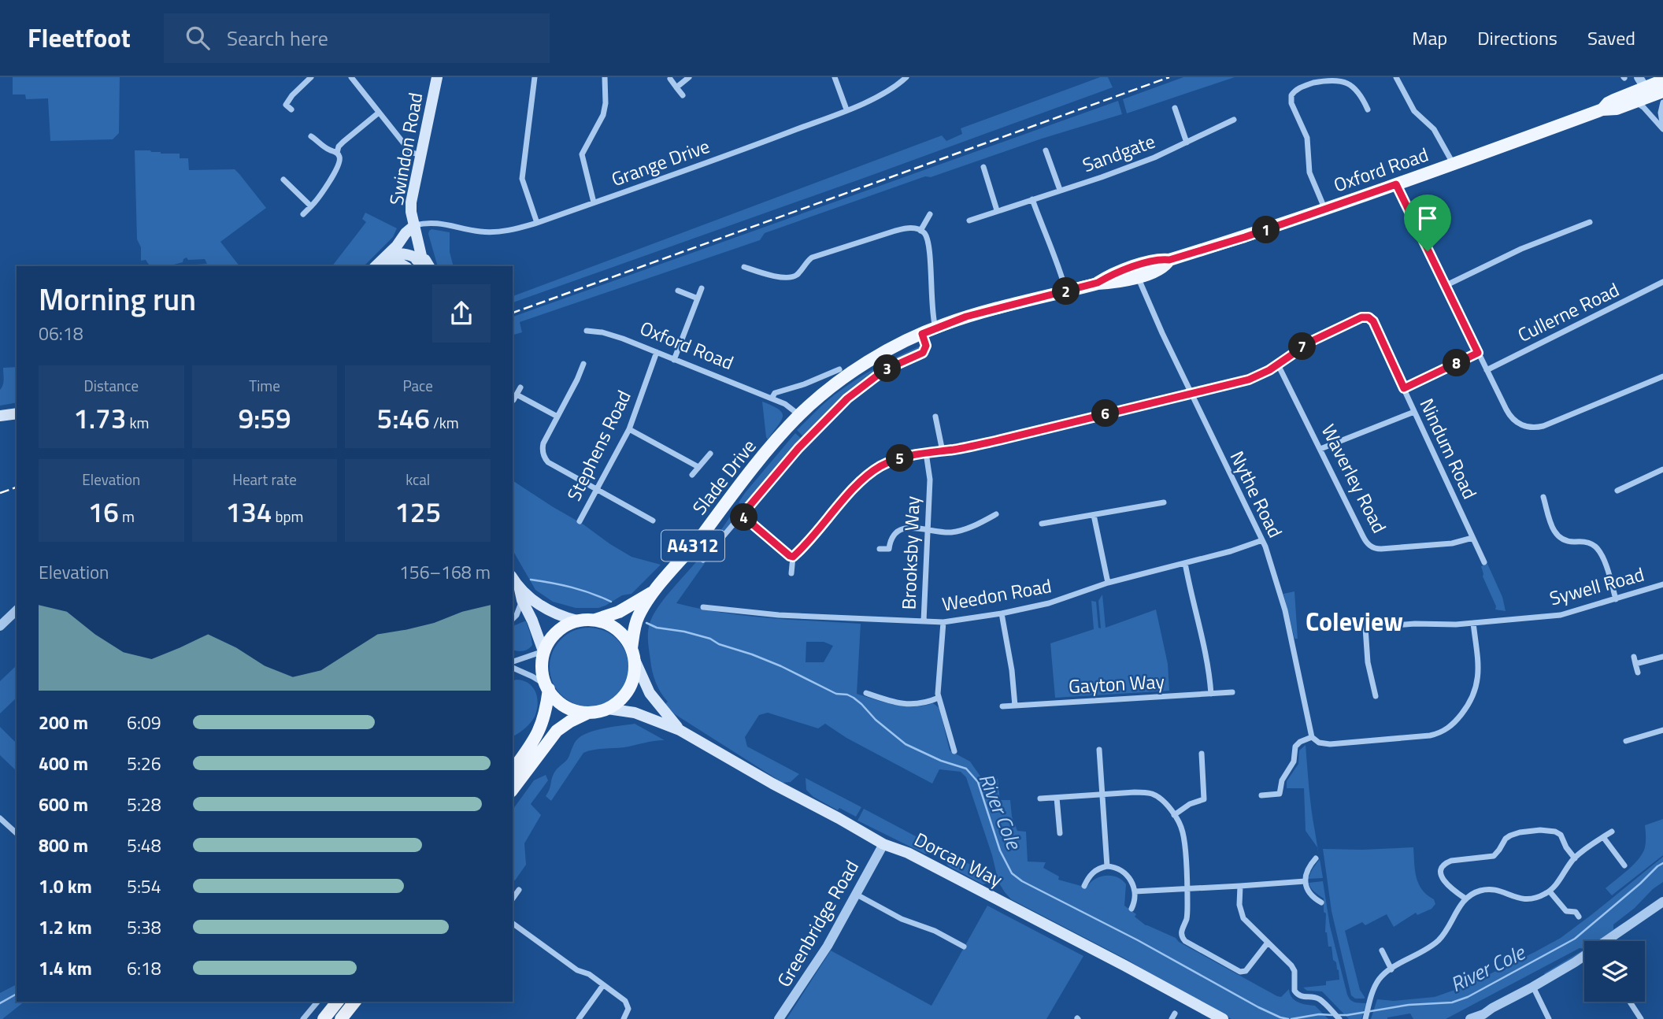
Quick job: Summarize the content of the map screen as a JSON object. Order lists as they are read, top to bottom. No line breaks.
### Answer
{"streets":{"main road":["Swindon Road","Oxford Road","Slade Drive","A4312","Dorcan Way"],"street":["Sandgate","Grange Drive","Cullerne Road","Stephens Road","Nindum Road","Waverley Road","Nythe Road","Brooksby Way","Sywell Road","Weedon Road","Gayton Way","Greenbridge Road"]},"crossings":[["Swindon Road","Grange Drive"],["Oxford Road","Stephens Road"],["Oxford Road","Slade Drive"],["Oxford Road","Nythe Road"],["Oxford Road","A4312"],["Nindum Road","Waverley Road"],["Nindum Road","Nythe Road"],["Nindum Road","Brooksby Way"],["Slade Drive","A4312"],["Slade Drive","Dorcan Way"],["Nythe Road","Weedon Road"],["A4312","Dorcan Way"],["Brooksby Way","Weedon Road"],["Dorcan Way","Greenbridge Road"]],"districts":["Coleview"],"water":["River Cole"],"page":{"header":"Fleetfoot","search":"Search here","nav":["Map","Directions","Saved"],"pins":["1","2","7","8","3","6","5","4"],"heading":["Morning run","06:18"],"stats":[["Distance","1.73 km"],["Time","9:59"],["Pace","5:46 /km"],["Elevation","16 m"],["Heart rate","134 bpm"],["kcal","125"]],"chart":["Elevation","156–168 m"],"list":[{"name":"200 m","note":"6:09"},{"name":"400 m","note":"5:26"},{"name":"600 m","note":"5:28"},{"name":"800 m","note":"5:48"},{"name":"1.0 km","note":"5:54"},{"name":"1.2 km","note":"5:38"},{"name":"1.4 km","note":"6:18"}]}}
